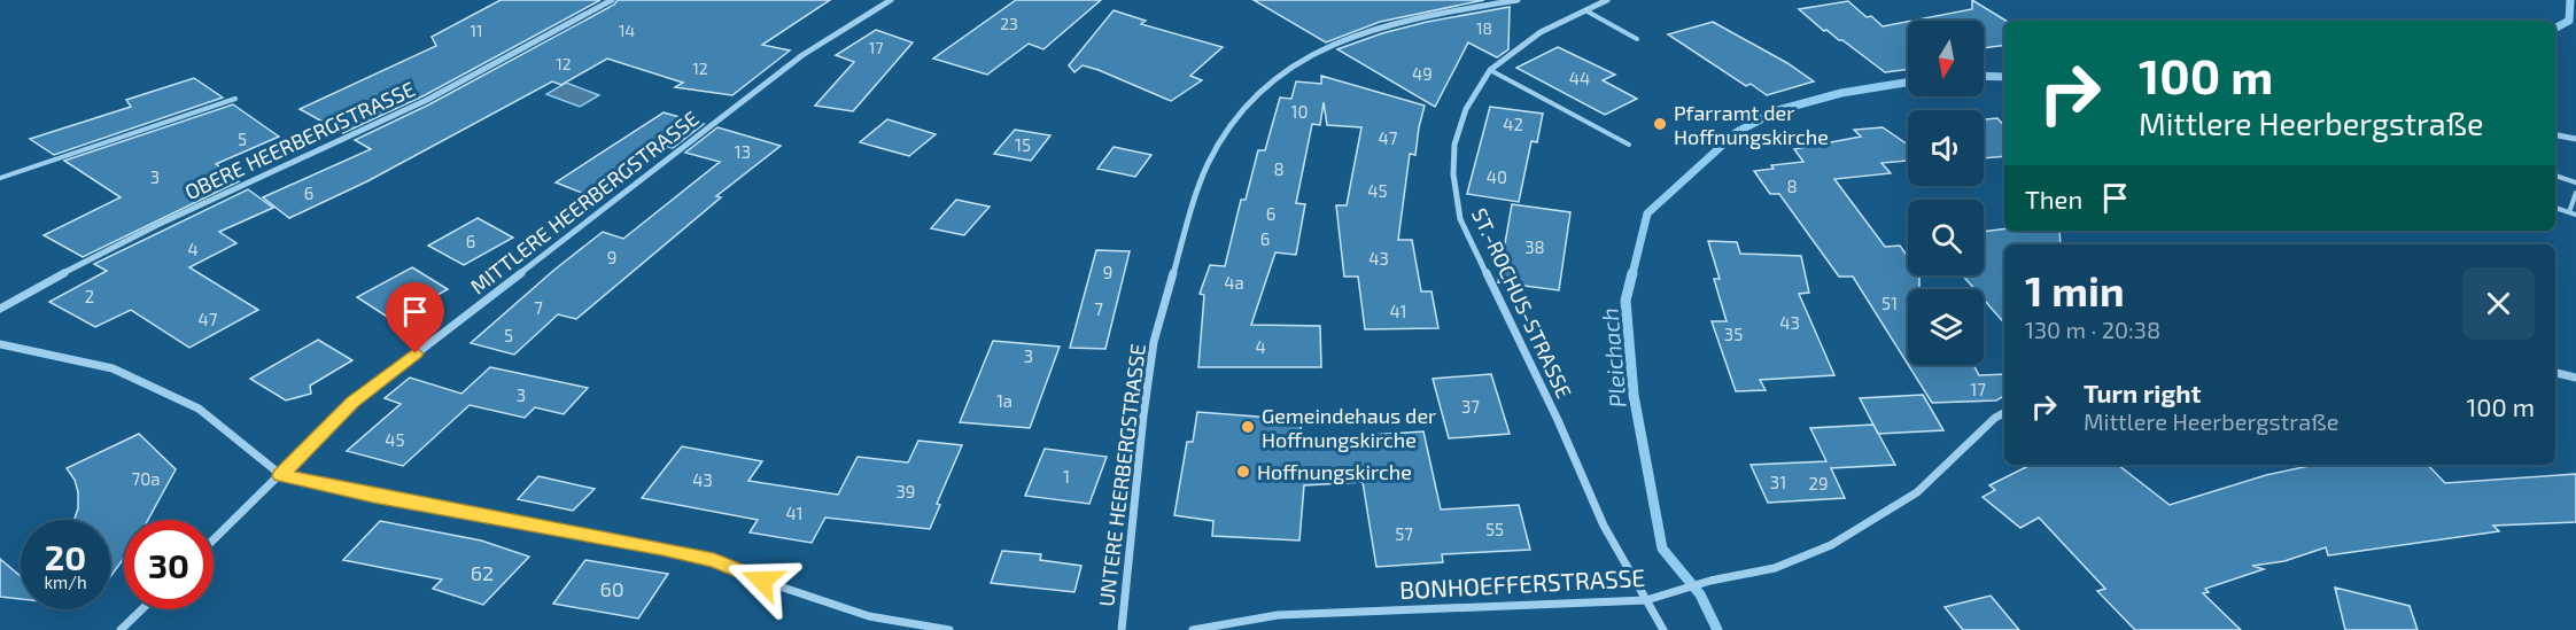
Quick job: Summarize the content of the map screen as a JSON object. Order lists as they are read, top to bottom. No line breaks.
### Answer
{"streets":{"street":["OBERE HEERBERGSTRASSE","MITTLERE HEERBERGSTRASSE","ST.-ROCHUS-STRASSE","UNTERE HEERBERGSTRASSE","BONHOEFFERSTRASSE"]},"crossings":[["ST.-ROCHUS-STRASSE","BONHOEFFERSTRASSE"]],"water":["Pleichach"],"places":["Pfarramt der Hoffnungskirche","Gemeindehaus der Hoffnungskirche","Hoffnungskirche"],"house_numbers":["23","18","11","14","17","12","12","49","44","10","42","47","5","15","13","8","3","40","8","45","6","6","6","6","38","4","9","43","9","4a","2","51","7","7","41","47","43","35","5","4","3","17","3","1a","37","45","1","70a","43","31","29","39","41","55","57","62","60"],"north":"bottom","page":{"turn":["100 m","Mittlere Heerbergstraße"],"then":"Then","heading":["1 min","130 m · 20:38"],"list":[{"name":"Turn right","note":"Mittlere Heerbergstraße","value":"100 m"}],"speed":"20 km/h","limit":"30"}}
